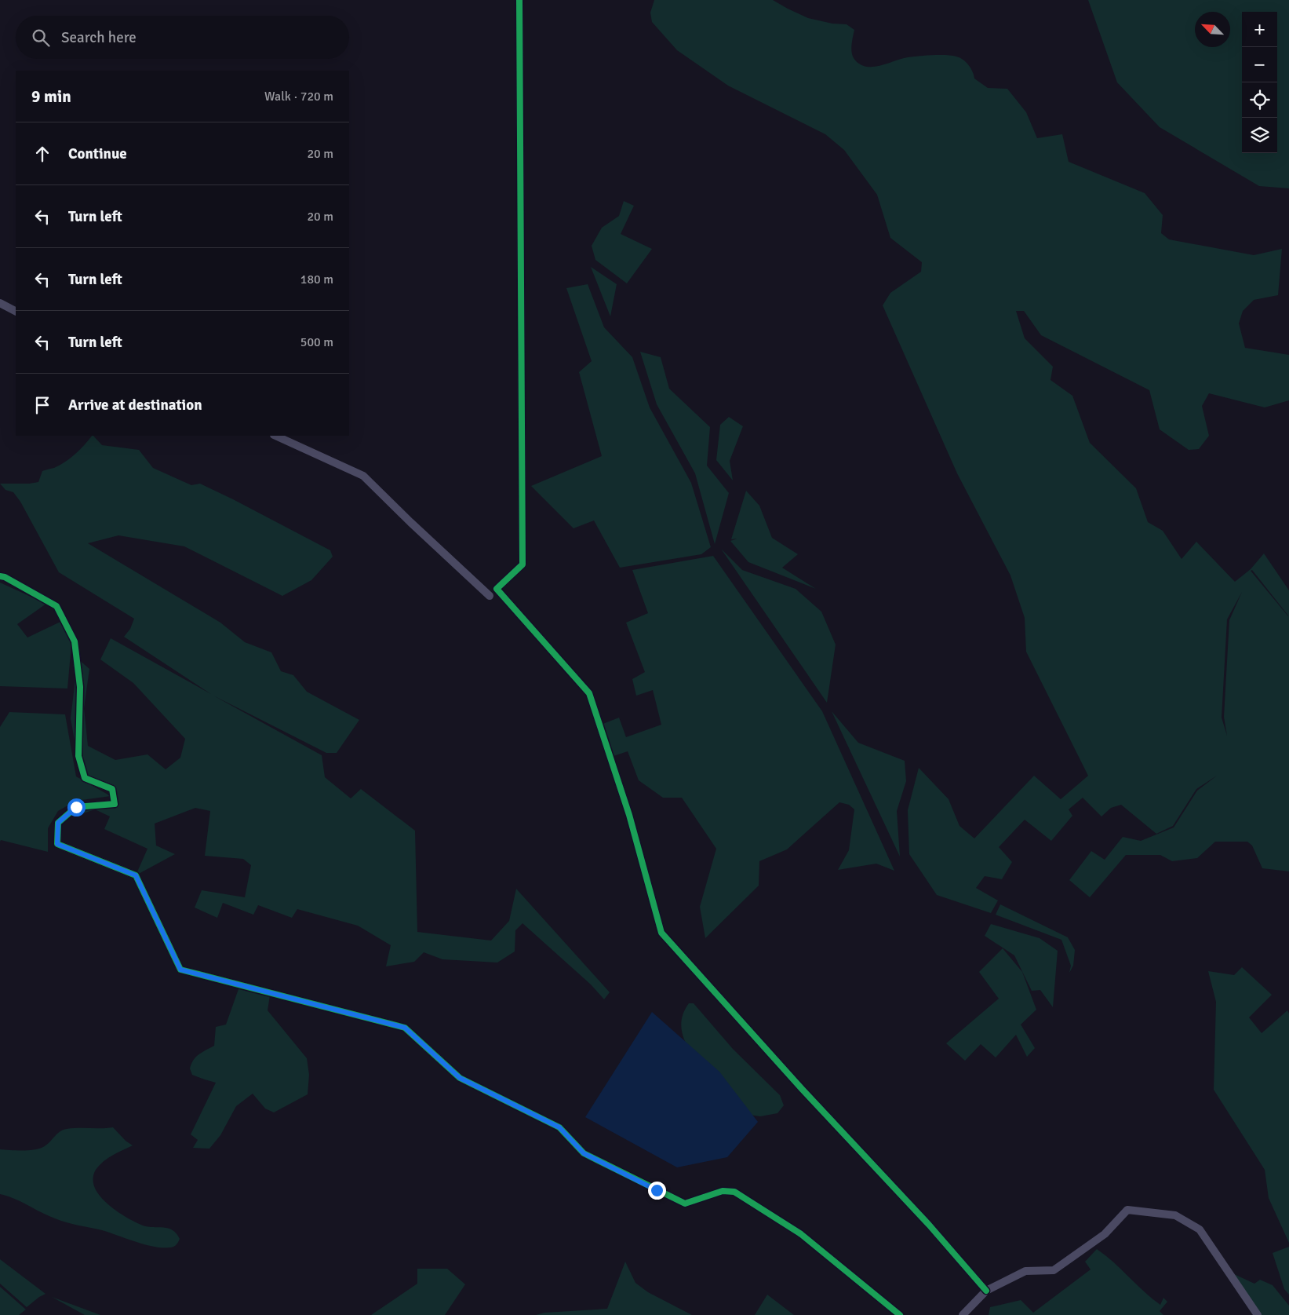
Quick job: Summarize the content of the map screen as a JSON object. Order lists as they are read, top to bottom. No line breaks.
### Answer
{"north":"top left","page":{"map_buttons":["+","−"],"search":"Search here","heading":["9 min","Walk · 720 m"],"list":[["Continue","20 m"],["Turn left","20 m"],["Turn left","180 m"],["Turn left","500 m"],"Arrive at destination"]}}
